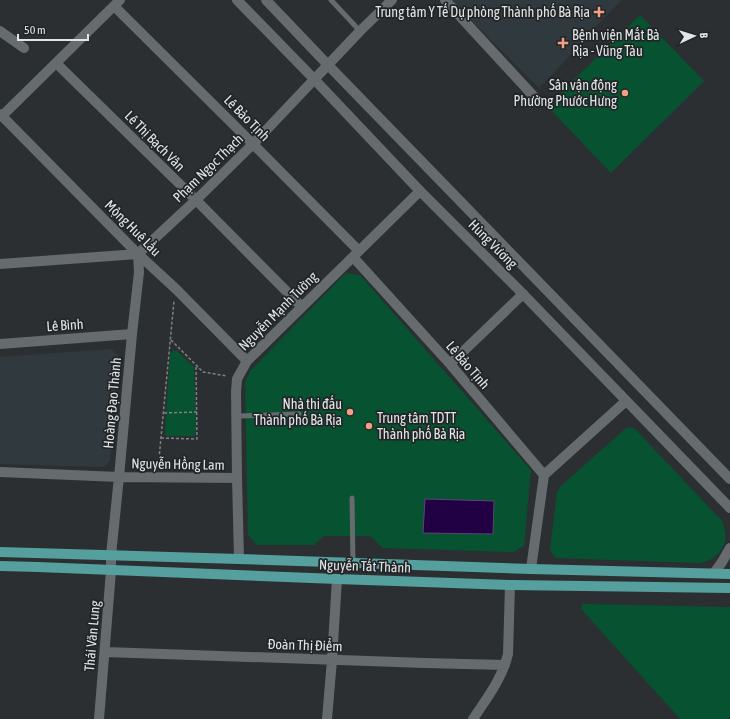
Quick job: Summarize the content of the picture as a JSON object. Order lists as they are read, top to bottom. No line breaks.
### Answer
{"streets":{"main road":["Nguyễn Tất Thành"],"street":["Lê Bảo Tịnh","Lê Thị Bạch Vân","Phạm Ngọc Thạch","Mộng Huê Lầu","Hùng Vương","Nguyễn Mạnh Tường","Lê Bình","Hoàng Đạo Thành","Nguyễn Hồng Lam","Thái Văn Lung","Đoàn Thị Điểm"]},"crossings":[["Lê Bảo Tịnh","Phạm Ngọc Thạch"],["Lê Bảo Tịnh","Nguyễn Mạnh Tường"],["Lê Thị Bạch Vân","Phạm Ngọc Thạch"],["Lê Thị Bạch Vân","Nguyễn Mạnh Tường"],["Phạm Ngọc Thạch","Mộng Huê Lầu"],["Phạm Ngọc Thạch","Hùng Vương"],["Phạm Ngọc Thạch","Hoàng Đạo Thành"],["Mộng Huê Lầu","Nguyễn Mạnh Tường"],["Mộng Huê Lầu","Hoàng Đạo Thành"],["Hùng Vương","Nguyễn Mạnh Tường"],["Nguyễn Mạnh Tường","Nguyễn Hồng Lam"],["Nguyễn Mạnh Tường","Nguyễn Tất Thành"],["Lê Bình","Hoàng Đạo Thành"],["Hoàng Đạo Thành","Nguyễn Hồng Lam"],["Hoàng Đạo Thành","Nguyễn Tất Thành"],["Hoàng Đạo Thành","Thái Văn Lung"],["Nguyễn Tất Thành","Thái Văn Lung"],["Thái Văn Lung","Đoàn Thị Điểm"]],"places":{"health":["Trung tâm Y Tế Dự phòng Thành phố Bà Rịa","Bệnh viện Mắt Bà Rịa - Vũng Tàu"],"other":["Sân vận động Phường Phước Hưng","Nhà thi đấu Thành phố Bà Rịa","Trung tâm TDTT Thành phố Bà Rịa"]},"scale_bar":"50 m","north":"right"}
